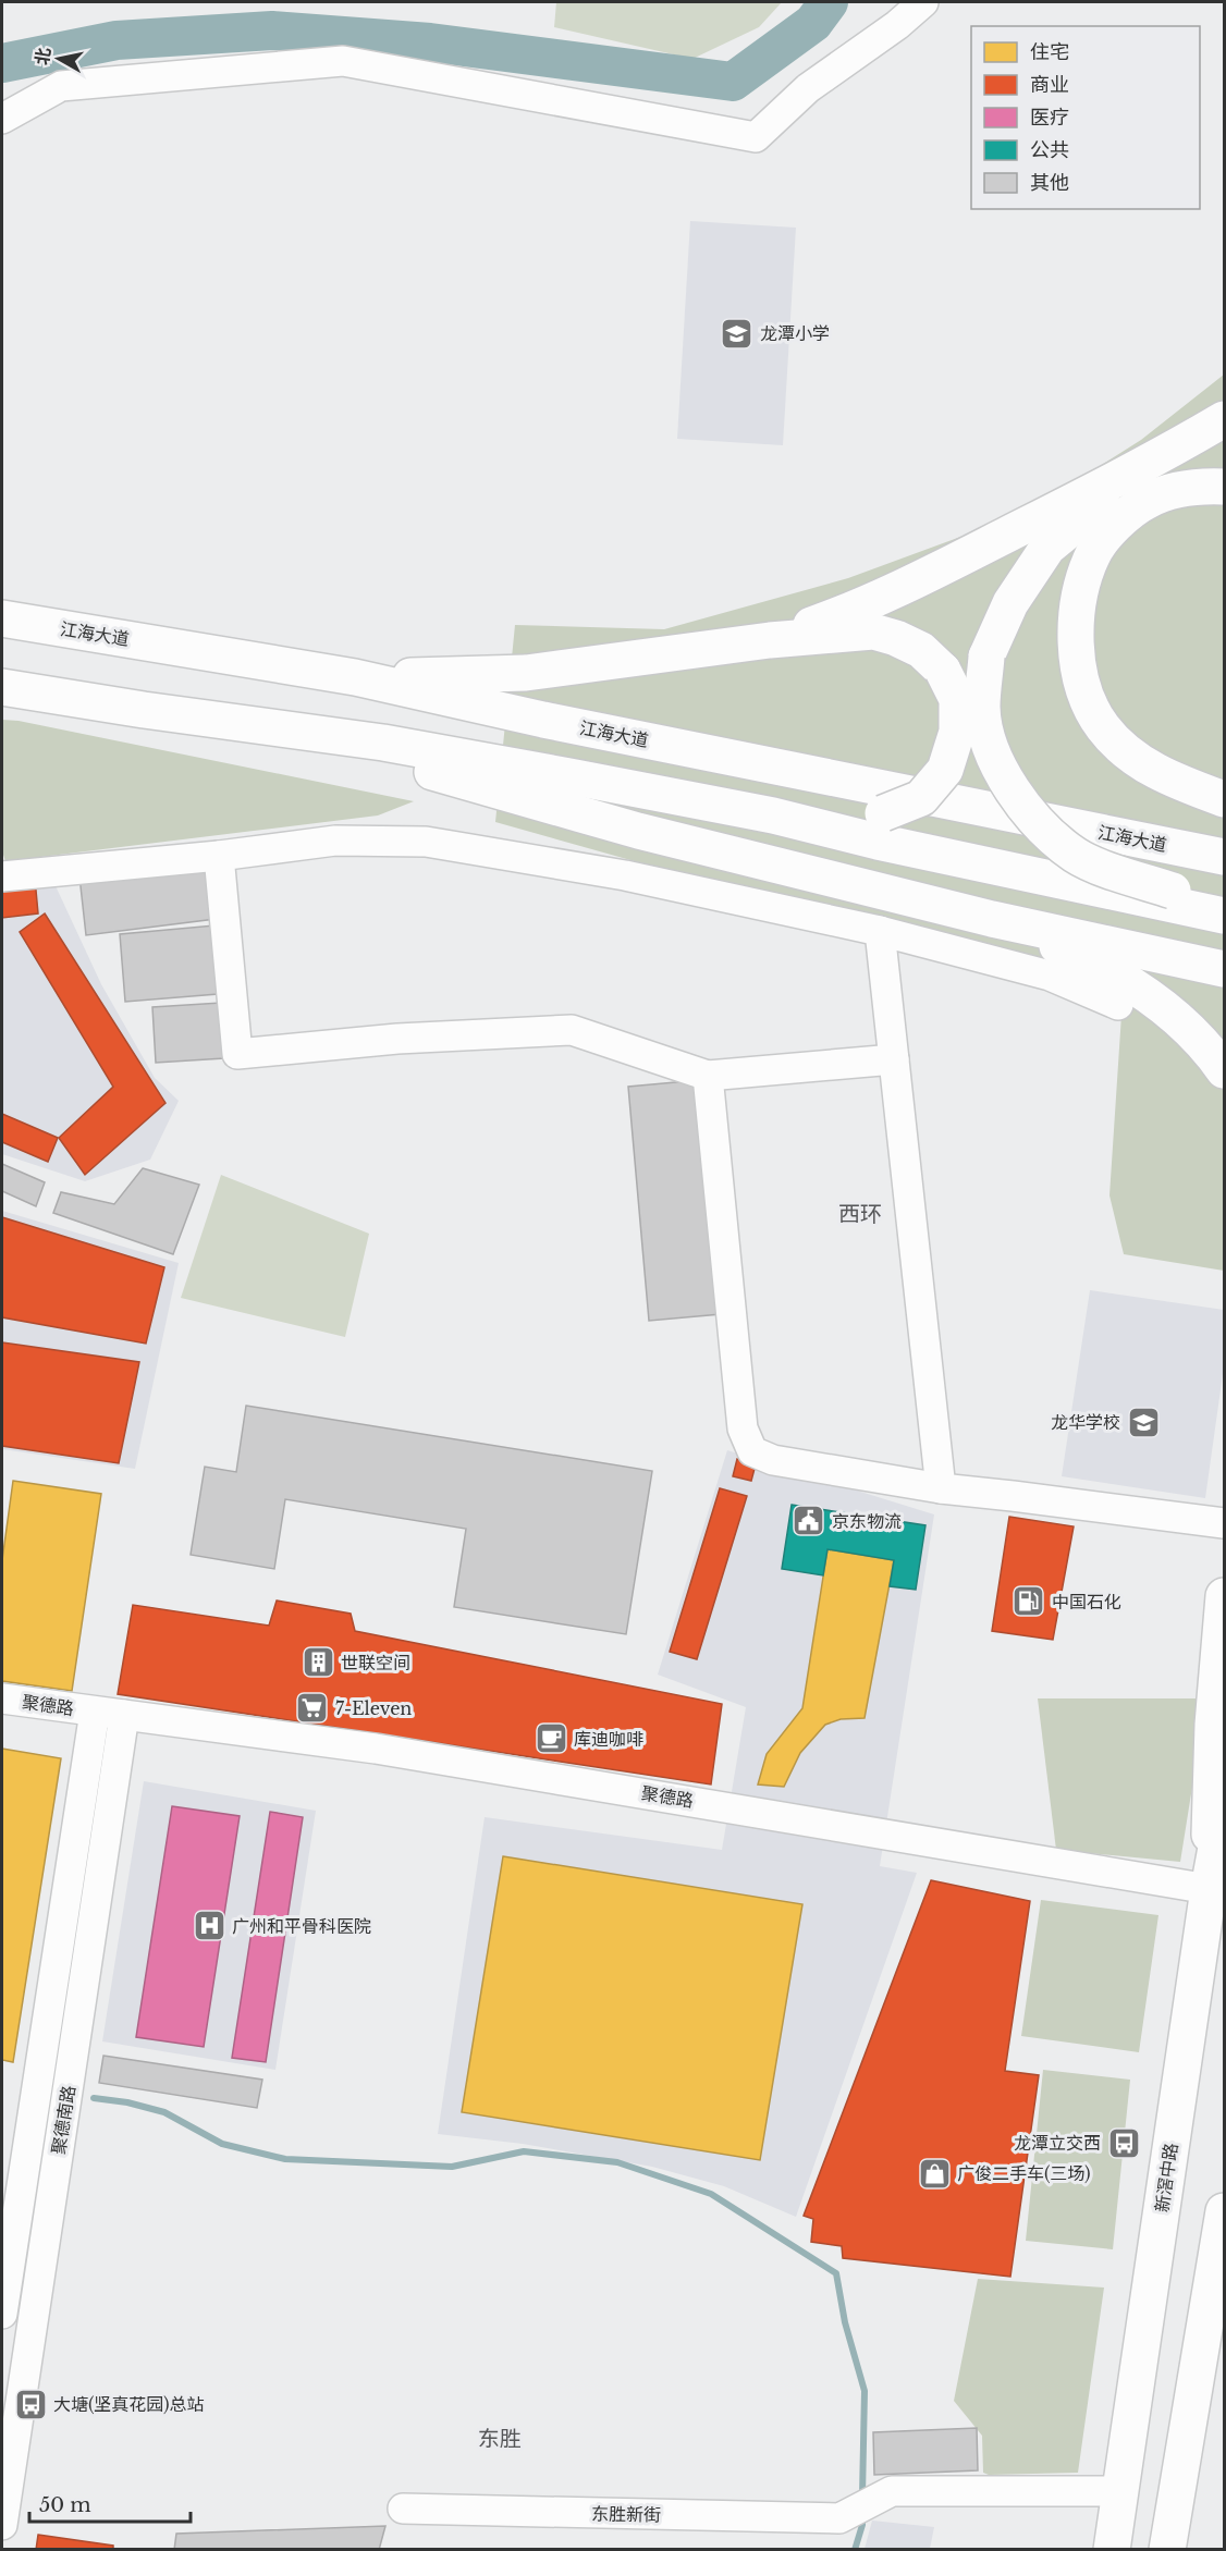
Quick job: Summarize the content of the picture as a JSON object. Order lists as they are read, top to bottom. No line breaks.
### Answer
{"streets":{"highway":["江海大道","新滘中路"],"street":["聚德路","聚德南路","东胜新街"]},"crossings":[["聚德路","聚德南路"],["聚德路","新滘中路"],["新滘中路","东胜新街"]],"districts":["西环","东胜"],"places":{"school or university":["龙潭小学","龙华学校"],"public building":["京东物流"],"fuel station":["中国石化"],"building":["世联空间"],"supermarket":["7-Eleven"],"cafe":["库迪咖啡"],"hospital":["广州和平骨科医院"],"bus stop":["龙潭立交西","大塘(坚真花园)总站"],"shop":["广俊二手车(三场)"]},"legend":["住宅","商业","医疗","公共","其他"],"scale_bar":"50 m","north":"left"}
